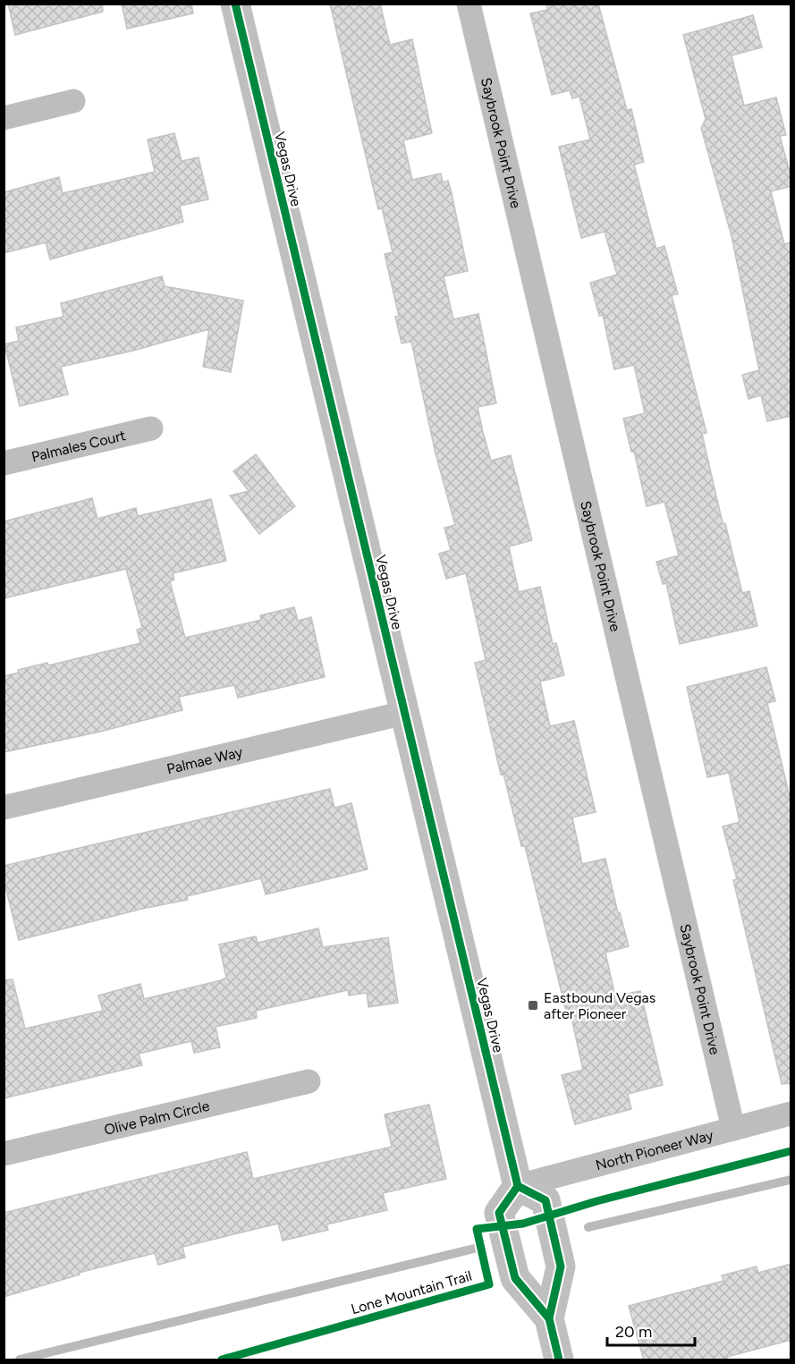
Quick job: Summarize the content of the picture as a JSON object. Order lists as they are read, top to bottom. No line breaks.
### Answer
{"streets":{"main road":["Vegas Drive"],"street":["Saybrook Point Drive","Palmales Court","Palmae Way","Olive Palm Circle","North Pioneer Way"],"cycle path":["Lone Mountain Trail"]},"crossings":[["Saybrook Point Drive","North Pioneer Way"],["Vegas Drive","Palmae Way"],["Vegas Drive","North Pioneer Way"]],"places":{"transit":["Eastbound Vegas after Pioneer"]},"scale_bar":"20 m"}
